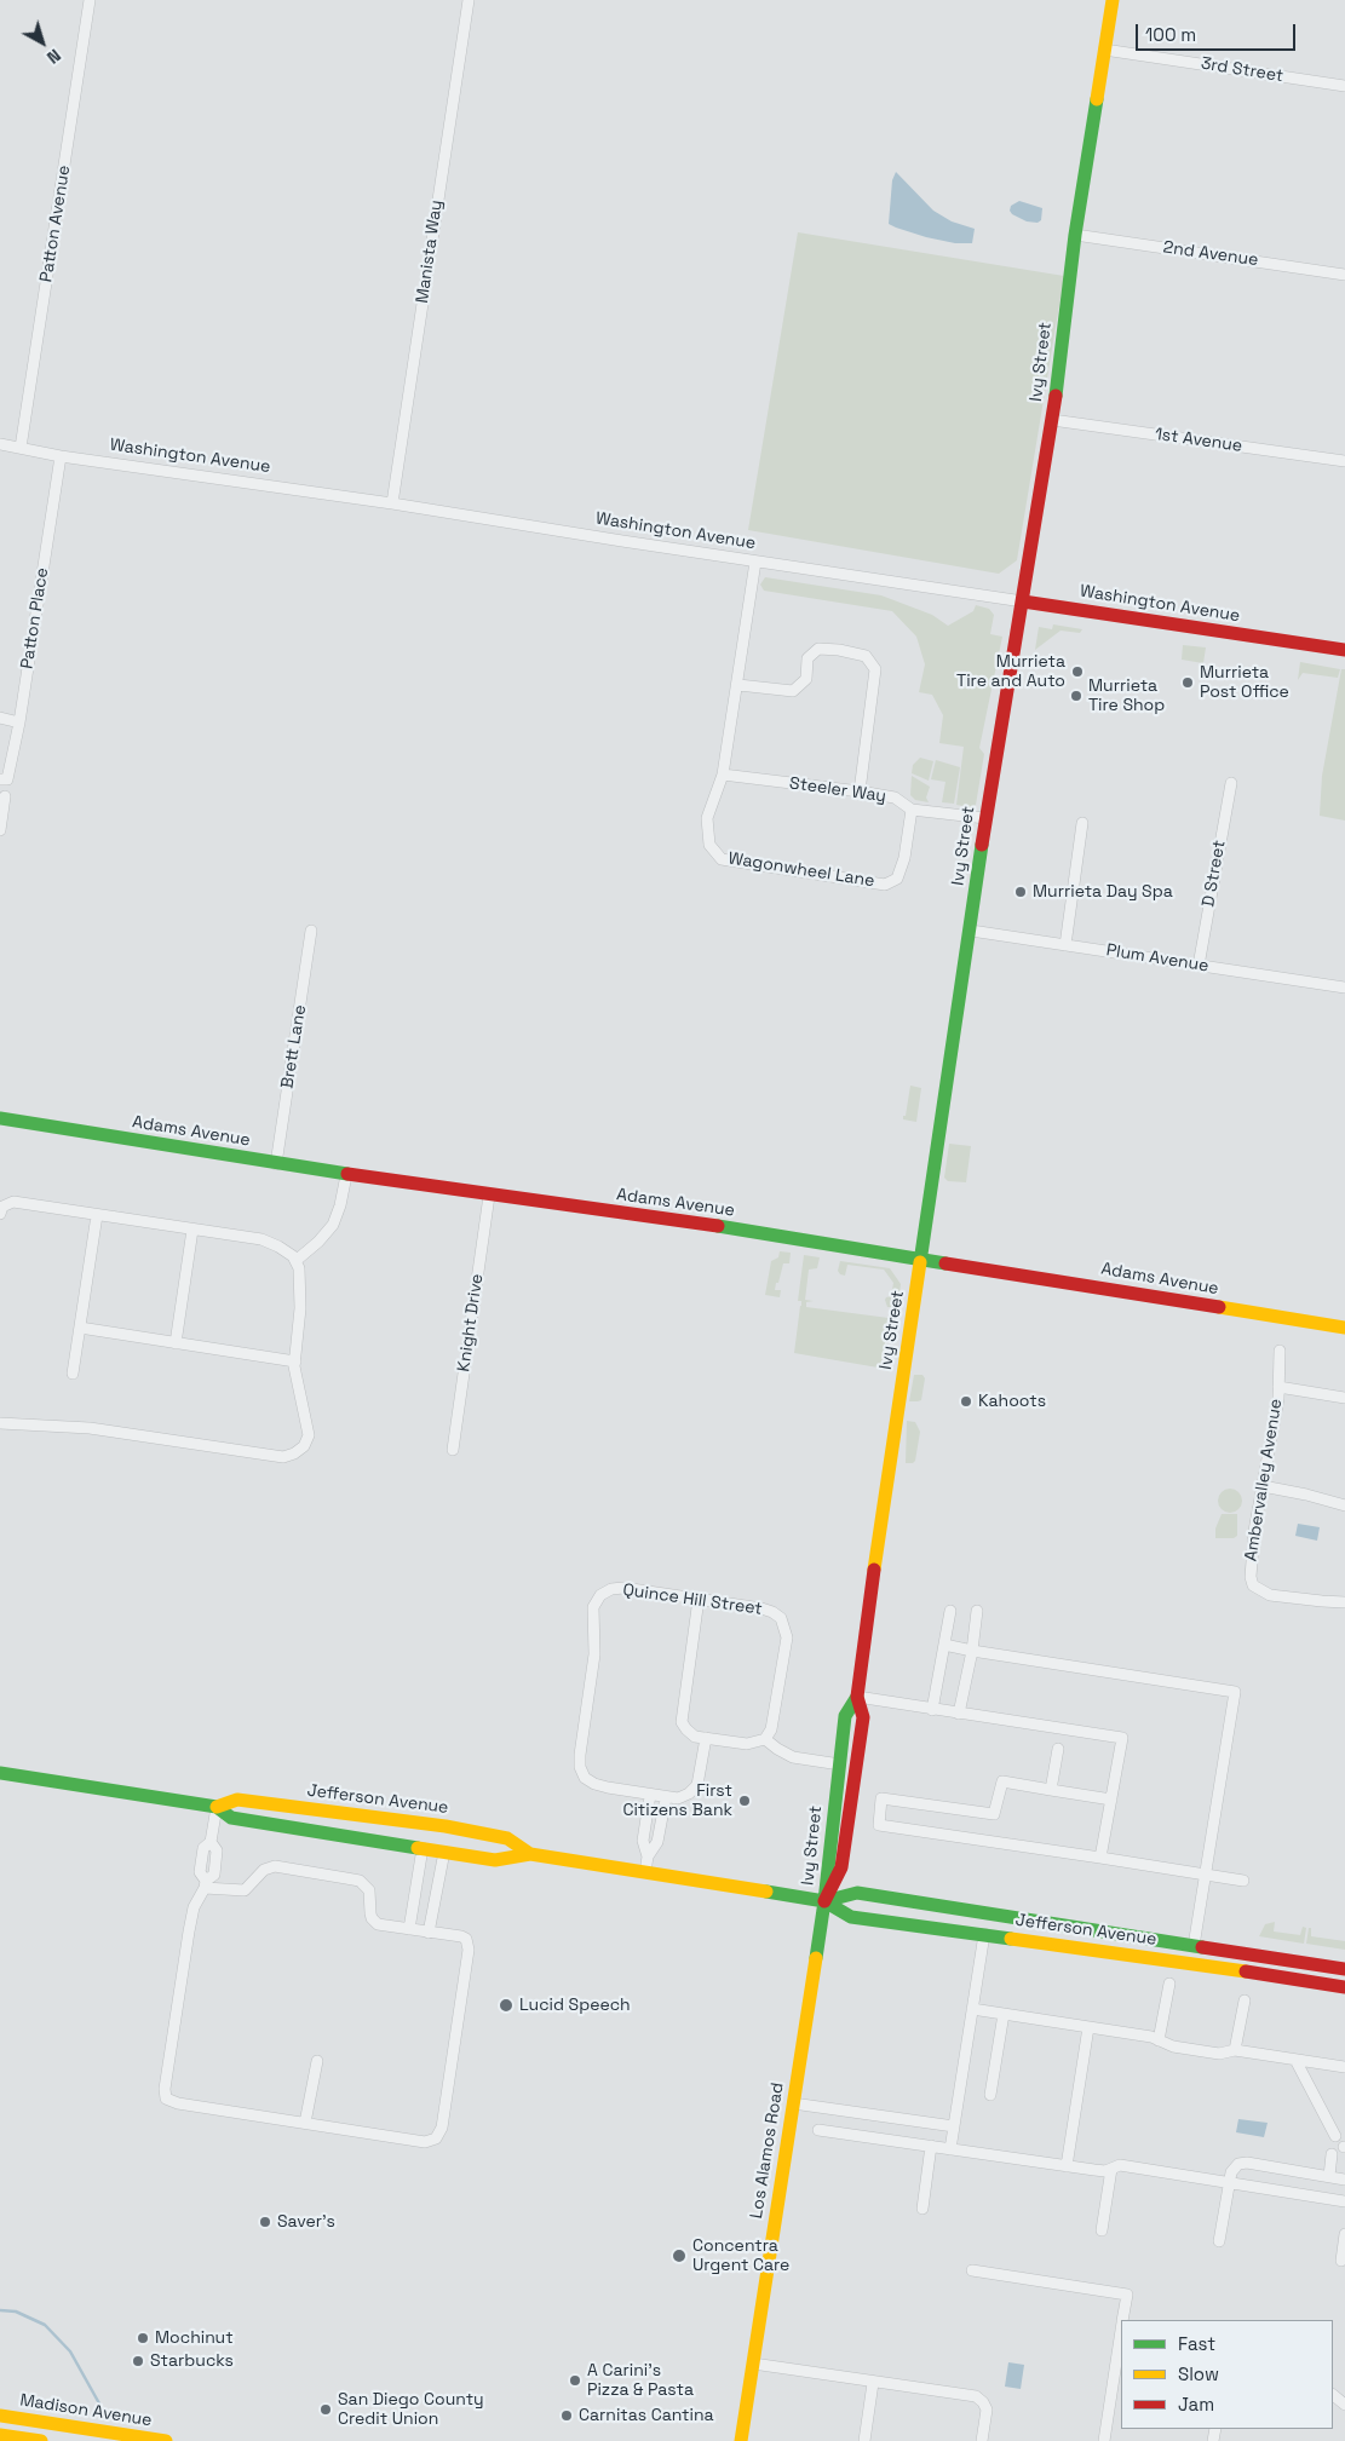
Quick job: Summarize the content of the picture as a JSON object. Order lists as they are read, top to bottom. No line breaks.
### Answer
{"streets":{"street":["3rd Street","Patton Avenue","Manista Way","2nd Avenue","Ivy Street","1st Avenue","Washington Avenue","Patton Place","Steeler Way","Wagonwheel Lane","D Street","Plum Avenue","Brett Lane","Adams Avenue","Knight Drive","Ambervalley Avenue","Quince Hill Street","Jefferson Avenue","Los Alamos Road","Madison Avenue"]},"crossings":[["3rd Street","Ivy Street"],["Patton Avenue","Washington Avenue"],["Manista Way","Washington Avenue"],["2nd Avenue","Ivy Street"],["Ivy Street","1st Avenue"],["Ivy Street","Washington Avenue"],["Ivy Street","Steeler Way"],["Ivy Street","Plum Avenue"],["Ivy Street","Adams Avenue"],["Ivy Street","Jefferson Avenue"],["Ivy Street","Los Alamos Road"],["Washington Avenue","Patton Place"],["Washington Avenue","Wagonwheel Lane"],["Steeler Way","Wagonwheel Lane"],["D Street","Plum Avenue"],["Brett Lane","Adams Avenue"],["Adams Avenue","Knight Drive"],["Jefferson Avenue","Los Alamos Road"]],"places":["Murrieta Tire and Auto","Murrieta Post Office","Murrieta Tire Shop","Murrieta Day Spa","Kahoots","First Citizens Bank","Lucid Speech","Saver's","Concentra Urgent Care","Mochinut","Starbucks","A Carini's Pizza & Pasta","San Diego County Credit Union","Carnitas Cantina"],"legend":["Fast","Slow","Jam"],"scale_bar":"100 m","north":"bottom right"}
